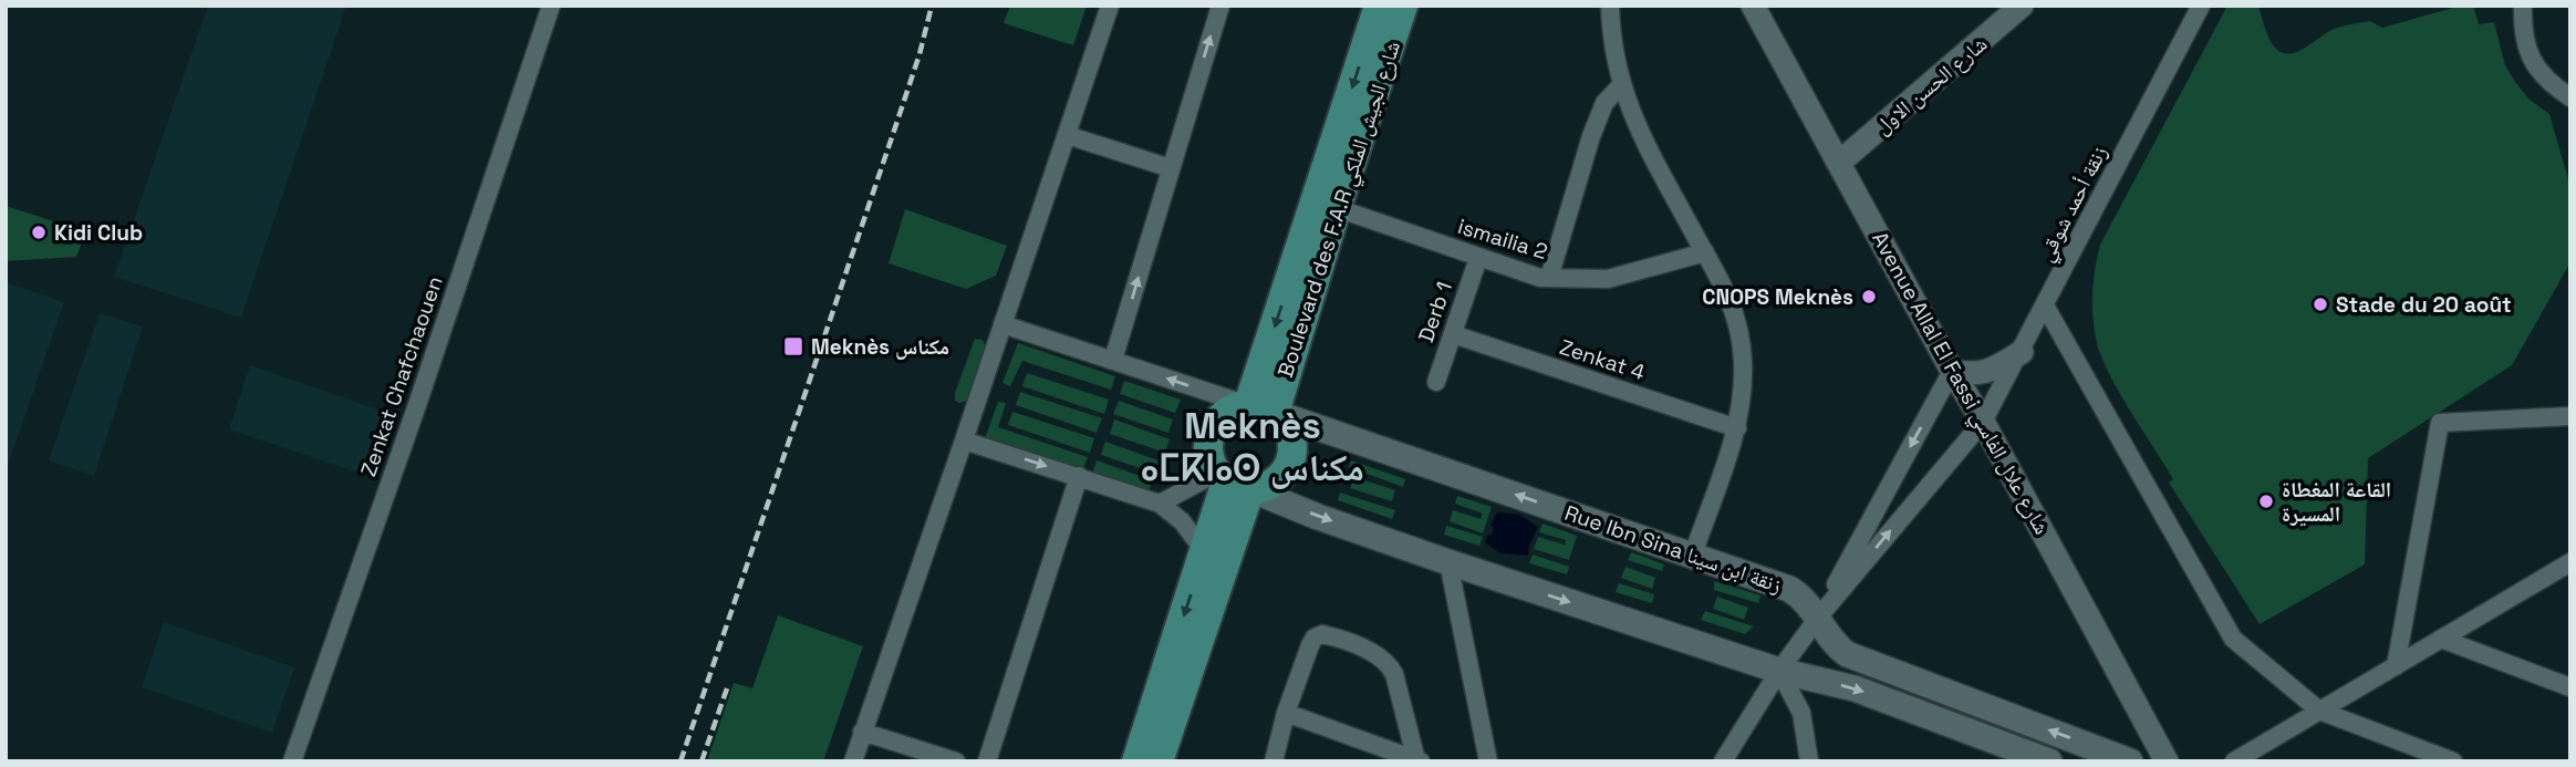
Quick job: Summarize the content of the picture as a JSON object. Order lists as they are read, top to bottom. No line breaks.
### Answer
{"streets":{"main road":["Boulevard des F.A.R شارع الجيش الملكي","Rue Ibn Sina زنقة ابن سينا"],"street":["شارع الحسن الاول","زنقة أحمد شوقي","ismailia 2","Derb 1","Zenkat 4","Zenkat Chafchaouen","Avenue Allal El Fassi شارع علال الفاسي"]},"crossings":[["شارع الحسن الاول","Avenue Allal El Fassi شارع علال الفاسي"],["زنقة أحمد شوقي","Avenue Allal El Fassi شارع علال الفاسي"],["زنقة أحمد شوقي","Rue Ibn Sina زنقة ابن سينا"],["Boulevard des F.A.R شارع الجيش الملكي","ismailia 2"],["Boulevard des F.A.R شارع الجيش الملكي","Rue Ibn Sina زنقة ابن سينا"],["ismailia 2","Derb 1"],["Derb 1","Zenkat 4"]],"one_way":["Rue Ibn Sina زنقة ابن سينا"],"districts":["Meknès ⴰⵎⴽⵏⴰⵙ مكناس"],"places":{"other":["Kidi Club","CNOPS Meknès","Stade du 20 août","القاعة المغطاة المسيرة"],"transit":["Meknès مكناس"]}}
